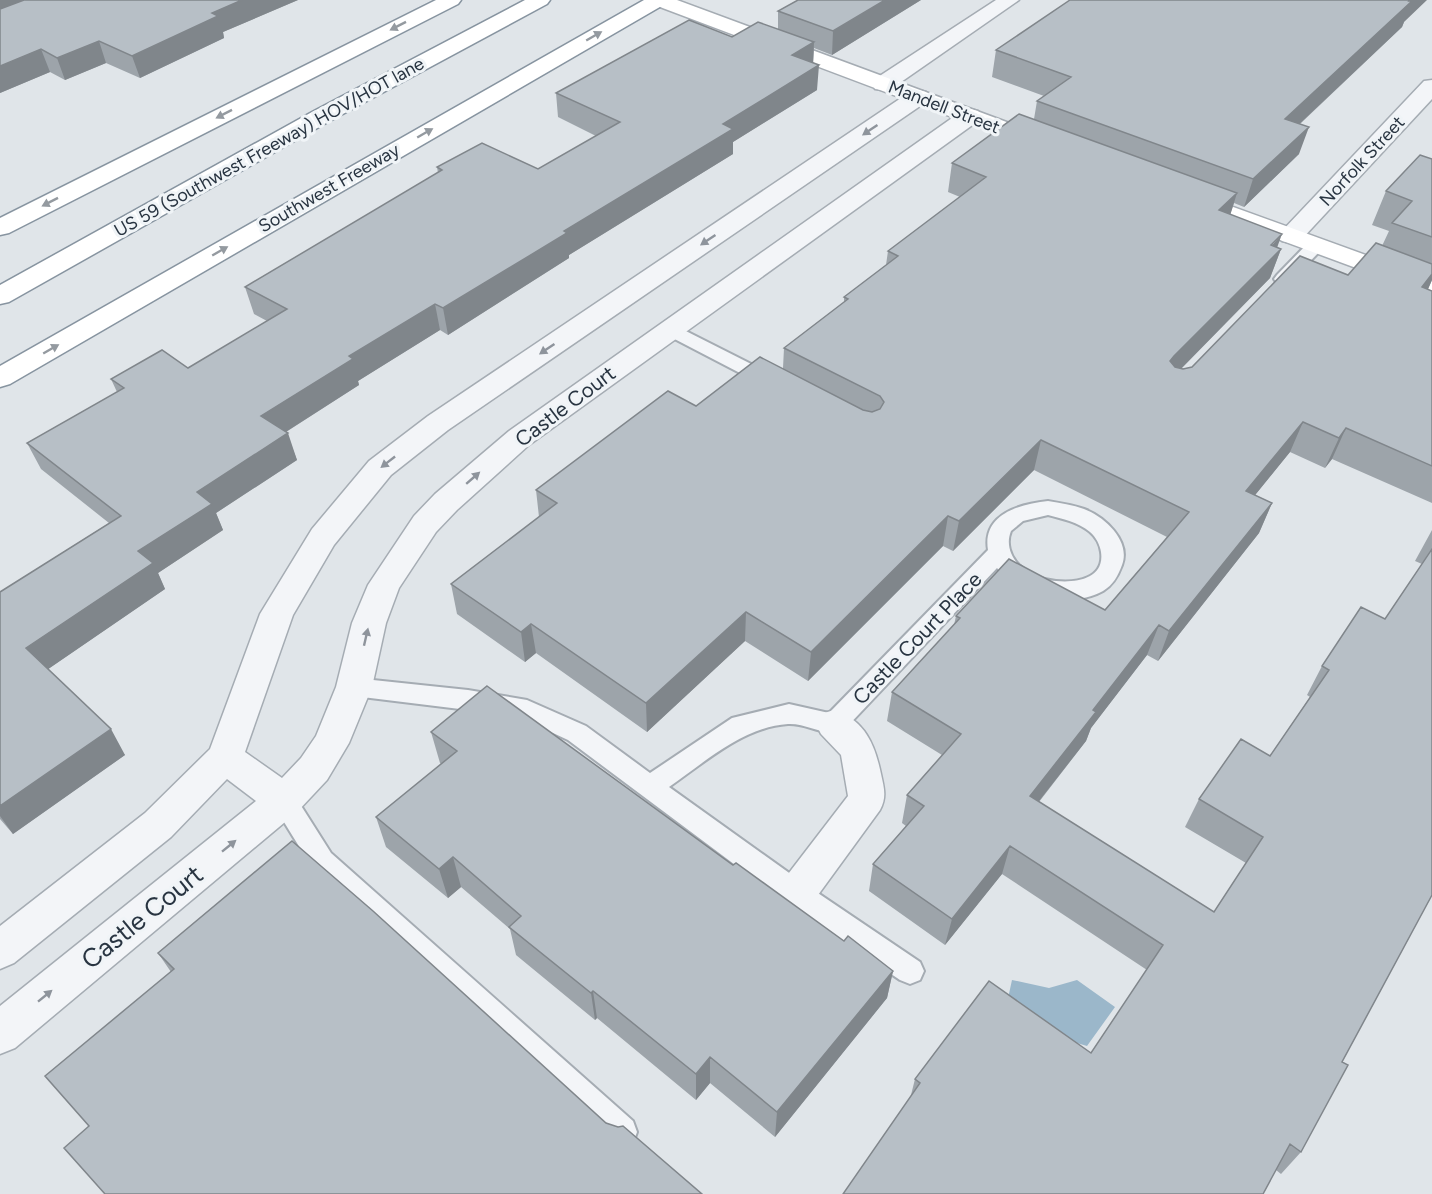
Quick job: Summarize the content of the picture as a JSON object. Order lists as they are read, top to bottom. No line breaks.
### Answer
{"streets":{"main road":["Mandell Street","US 59 (Southwest Freeway) HOV/HOT lane","Southwest Freeway"],"street":["Norfolk Street","Castle Court"],"lane":["Castle Court Place"]},"crossings":[["Mandell Street","Southwest Freeway"],["Mandell Street","Castle Court"]]}
